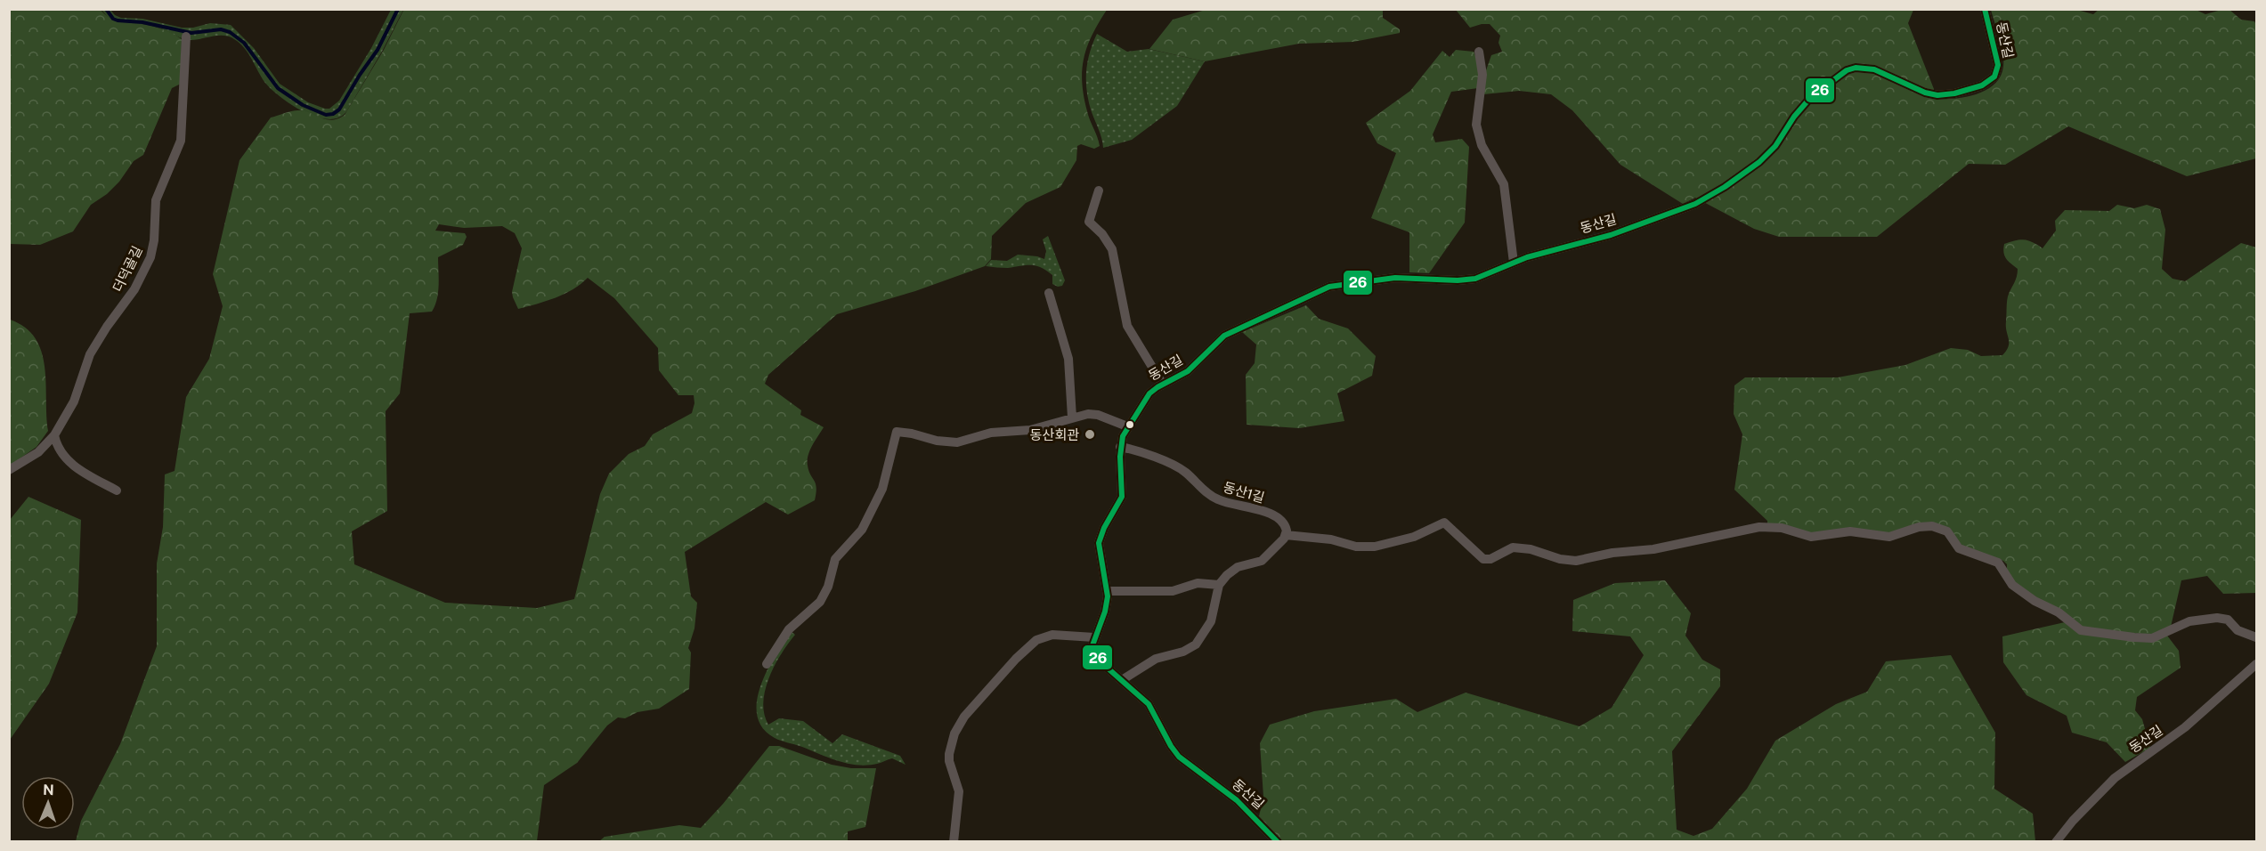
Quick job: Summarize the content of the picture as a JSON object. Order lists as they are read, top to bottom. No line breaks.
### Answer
{"streets":{"street":["동산길","더덕골길","동산1길"]},"crossings":[["동산길","동산1길"]],"places":["동산회관"],"lines":["transit line 26"],"north":"top"}
